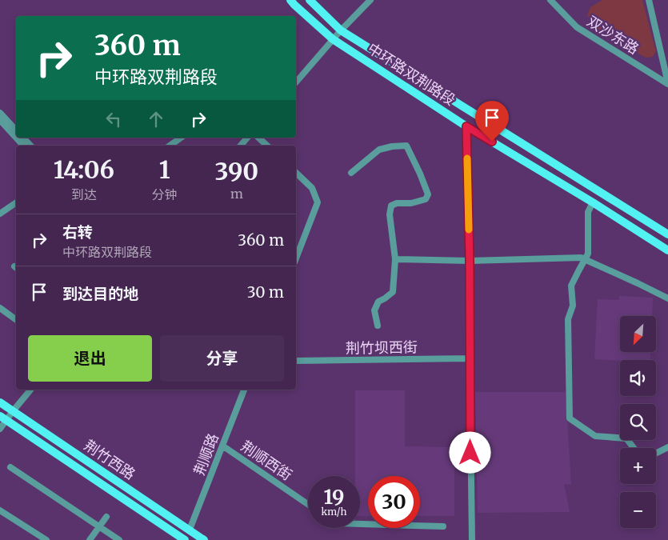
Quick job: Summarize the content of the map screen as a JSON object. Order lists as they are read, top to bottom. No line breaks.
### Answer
{"streets":{"main road":["中环路双荆路段","荆竹西路"],"street":["双沙东路","荆竹坝西街","荆顺路","荆顺西街"]},"crossings":[["荆顺路","荆竹西路"],["荆顺路","荆顺西街"]],"north":"bottom left","page":{"turn":["360 m","中环路双荆路段"],"eta":["14:06","到达","1","分钟","390","m"],"list":[{"name":"右转","note":"中环路双荆路段","value":"360 m"},{"name":"到达目的地","value":"30 m"}],"map_buttons":["+","−"],"buttons":["退出","分享"],"speed":"19 km/h","limit":"30"}}
